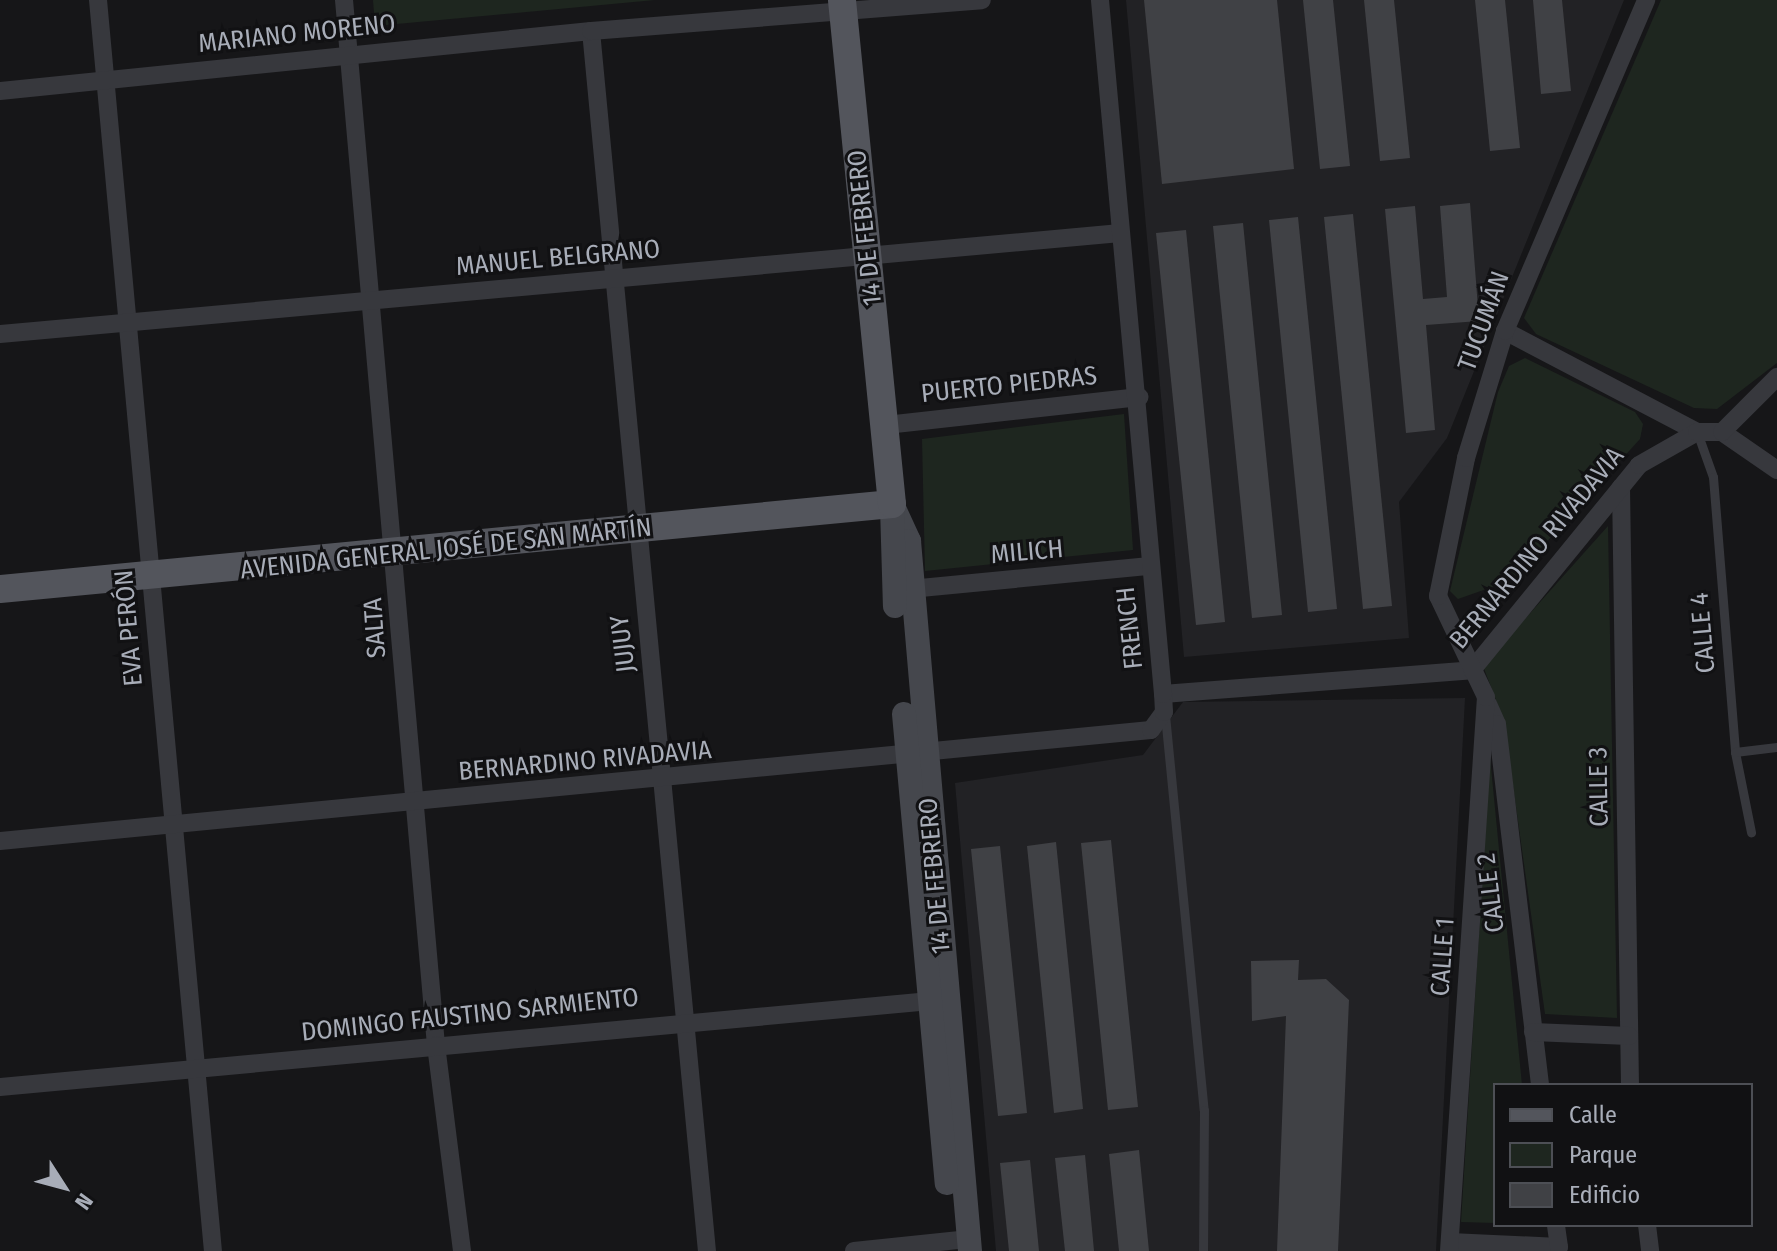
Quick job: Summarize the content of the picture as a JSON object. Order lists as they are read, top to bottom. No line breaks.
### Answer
{"streets":{"main road":["14 DE FEBRERO","AVENIDA GENERAL JOSÉ DE SAN MARTÍN"],"street":["MARIANO MORENO","MANUEL BELGRANO","TUCUMÁN","PUERTO PIEDRAS","BERNARDINO RIVADAVIA","MILICH","EVA PERÓN","SALTA","FRENCH","JUJUY","CALLE 3","CALLE 2","CALLE 1","DOMINGO FAUSTINO SARMIENTO"],"lane":["CALLE 4"]},"crossings":[["MARIANO MORENO","14 DE FEBRERO"],["MARIANO MORENO","EVA PERÓN"],["MARIANO MORENO","SALTA"],["MARIANO MORENO","JUJUY"],["14 DE FEBRERO","MANUEL BELGRANO"],["14 DE FEBRERO","PUERTO PIEDRAS"],["14 DE FEBRERO","BERNARDINO RIVADAVIA"],["14 DE FEBRERO","AVENIDA GENERAL JOSÉ DE SAN MARTÍN"],["14 DE FEBRERO","MILICH"],["14 DE FEBRERO","DOMINGO FAUSTINO SARMIENTO"],["MANUEL BELGRANO","EVA PERÓN"],["MANUEL BELGRANO","SALTA"],["MANUEL BELGRANO","FRENCH"],["MANUEL BELGRANO","JUJUY"],["TUCUMÁN","BERNARDINO RIVADAVIA"],["PUERTO PIEDRAS","FRENCH"],["BERNARDINO RIVADAVIA","EVA PERÓN"],["BERNARDINO RIVADAVIA","SALTA"],["BERNARDINO RIVADAVIA","FRENCH"],["BERNARDINO RIVADAVIA","CALLE 4"],["BERNARDINO RIVADAVIA","JUJUY"],["BERNARDINO RIVADAVIA","CALLE 3"],["AVENIDA GENERAL JOSÉ DE SAN MARTÍN","EVA PERÓN"],["AVENIDA GENERAL JOSÉ DE SAN MARTÍN","SALTA"],["AVENIDA GENERAL JOSÉ DE SAN MARTÍN","JUJUY"],["MILICH","FRENCH"],["EVA PERÓN","DOMINGO FAUSTINO SARMIENTO"],["SALTA","DOMINGO FAUSTINO SARMIENTO"],["JUJUY","DOMINGO FAUSTINO SARMIENTO"],["CALLE 2","CALLE 1"]],"legend":["Calle","Parque","Edificio"],"north":"bottom right"}
